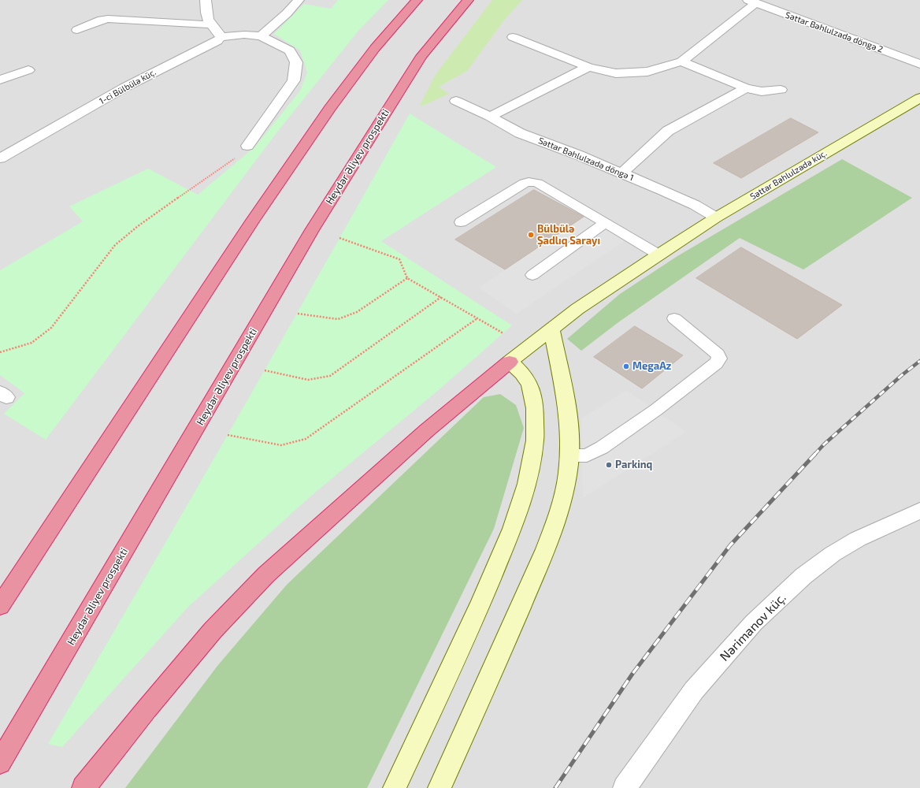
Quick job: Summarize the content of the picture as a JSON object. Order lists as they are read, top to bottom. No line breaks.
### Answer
{"streets":{"highway":["Heydər Əliyev prospekti"],"main road":["Səttar Bəhlulzadə küç."],"street":["Səttar Bəhlulzadə döngə 2","1-ci Bülbülə küç.","Səttar Bəhlulzadə döngə 1","Nərimanov küç."]},"crossings":[["Səttar Bəhlulzadə döngə 1","Səttar Bəhlulzadə küç."]],"places":["Bülbülə Şadlıq Sarayı","MegaAz","Parkinq"]}
